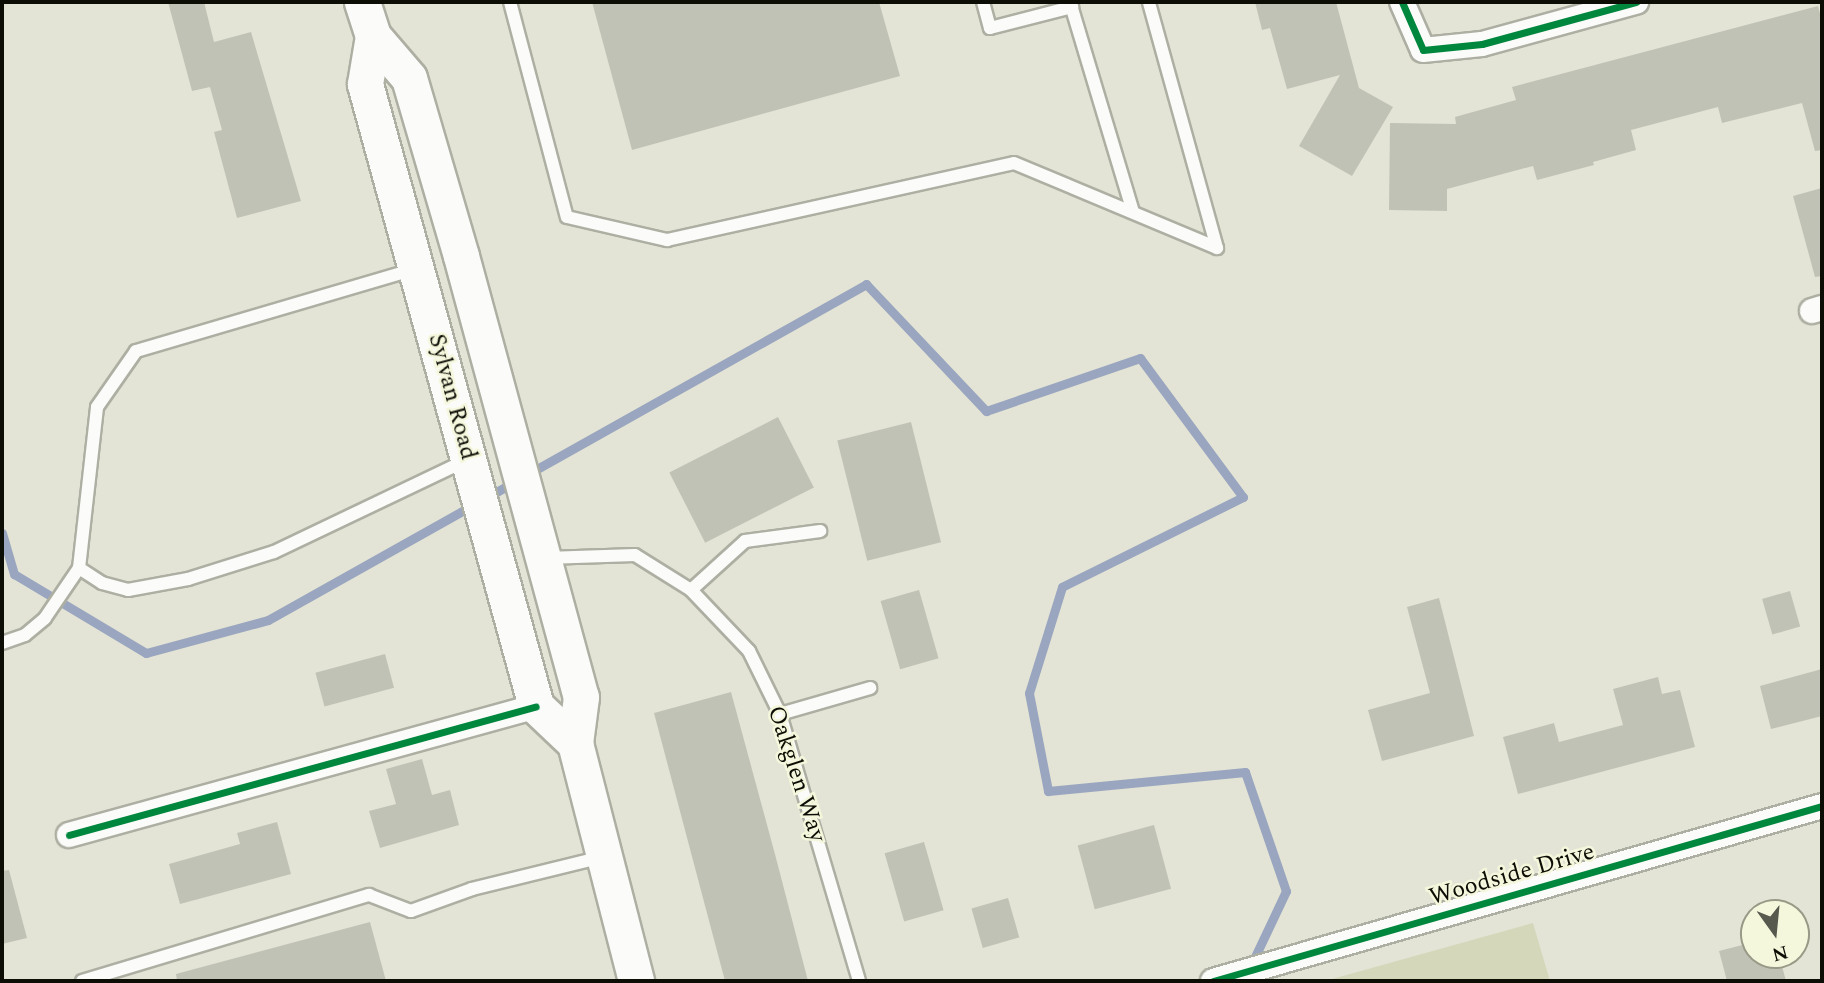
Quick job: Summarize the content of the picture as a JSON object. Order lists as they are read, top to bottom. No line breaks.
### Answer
{"streets":{"main road":["Sylvan Road"],"street":["Woodside Drive"],"lane":["Oakglen Way"]},"crossings":[["Sylvan Road","Oakglen Way"]],"north":"bottom"}
